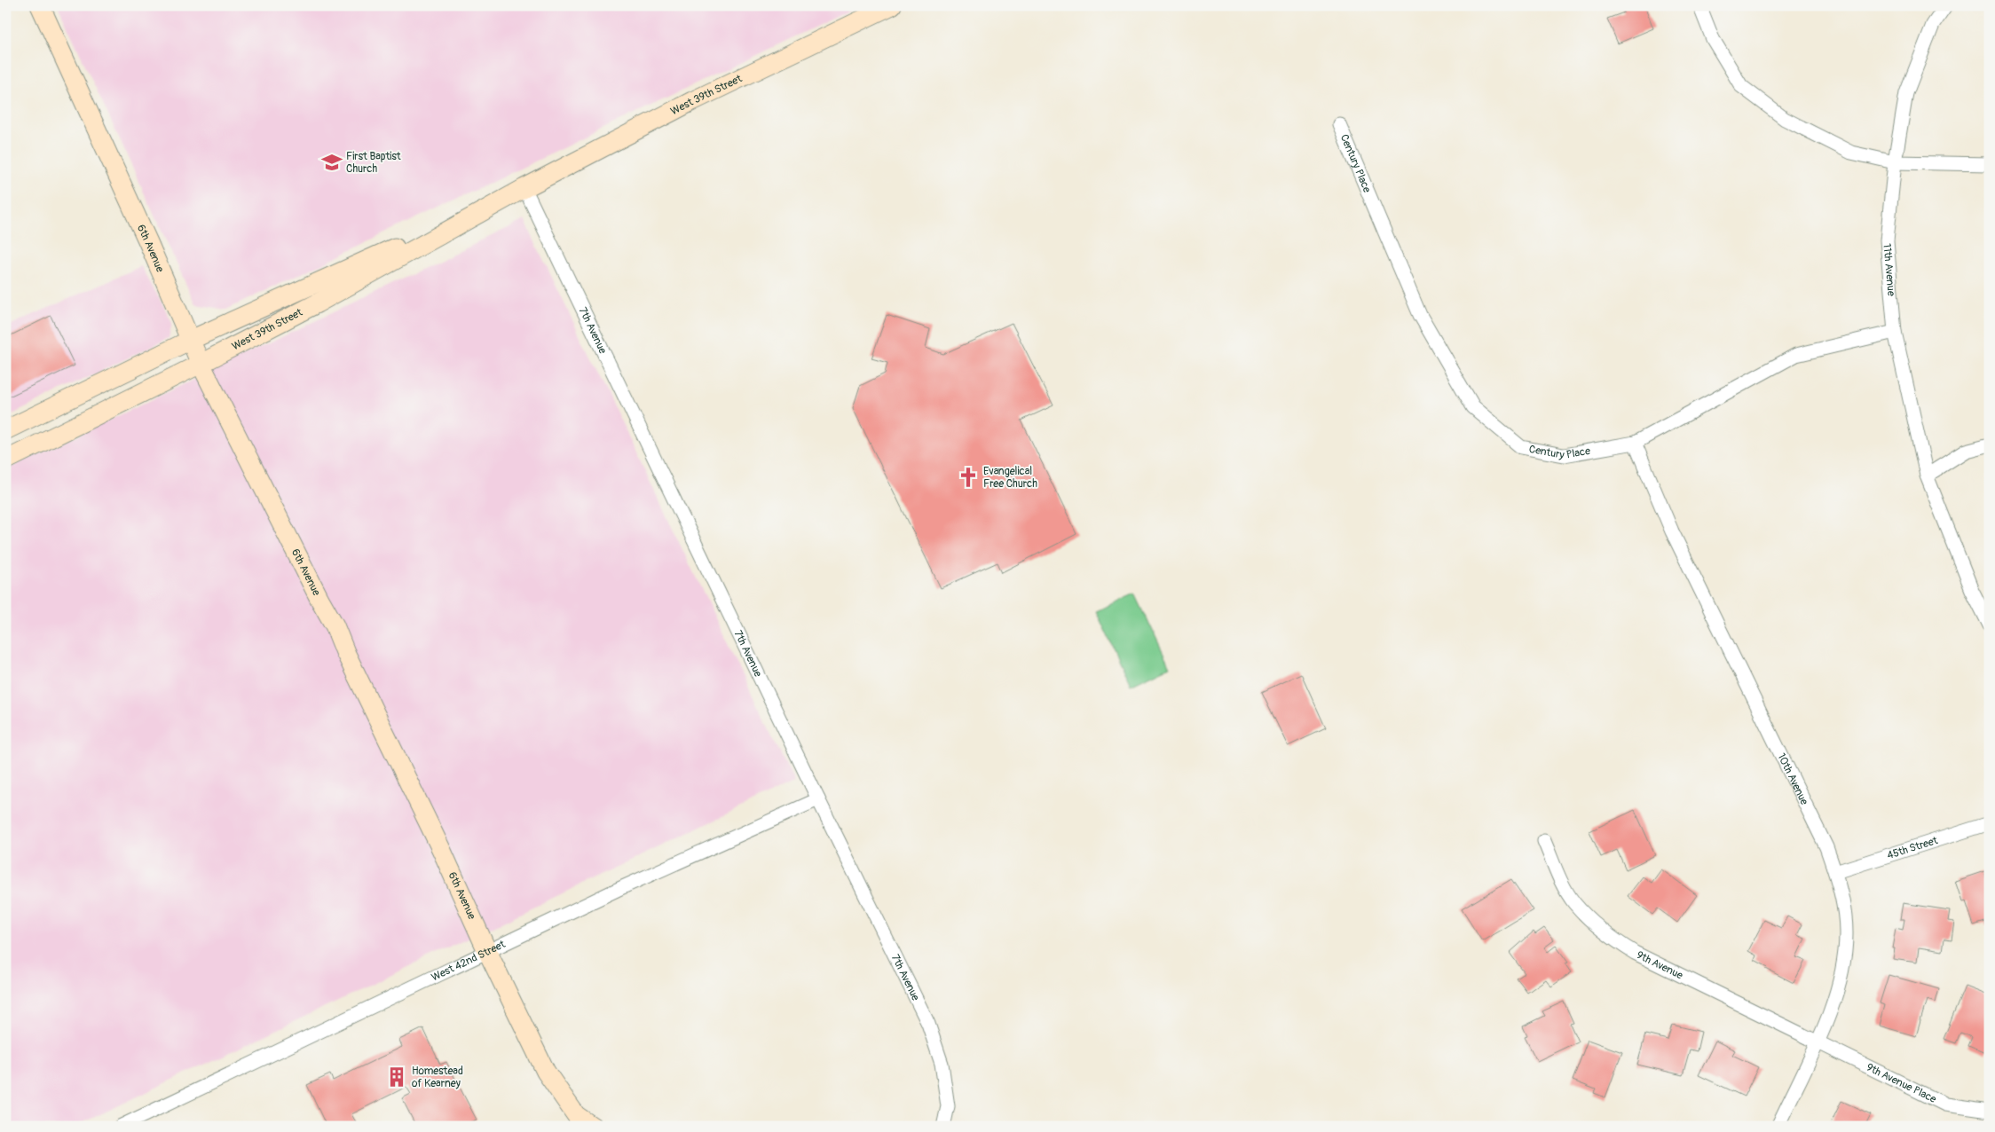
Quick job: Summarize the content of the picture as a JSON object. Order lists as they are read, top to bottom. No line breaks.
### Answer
{"streets":{"main road":["West 39th Street","6th Avenue"],"street":["Century Place","11th Avenue","7th Avenue","10th Avenue","45th Street","West 42nd Street","9th Avenue","9th Avenue Place"]},"crossings":[["West 39th Street","6th Avenue"],["West 39th Street","7th Avenue"],["Century Place","11th Avenue"],["Century Place","10th Avenue"],["6th Avenue","West 42nd Street"],["7th Avenue","West 42nd Street"],["10th Avenue","45th Street"],["10th Avenue","9th Avenue"],["10th Avenue","9th Avenue Place"],["9th Avenue","9th Avenue Place"]],"places":{"school or university":["First Baptist Church"],"church":["Evangelical Free Church"],"building":["Homestead of Kearney"]}}
